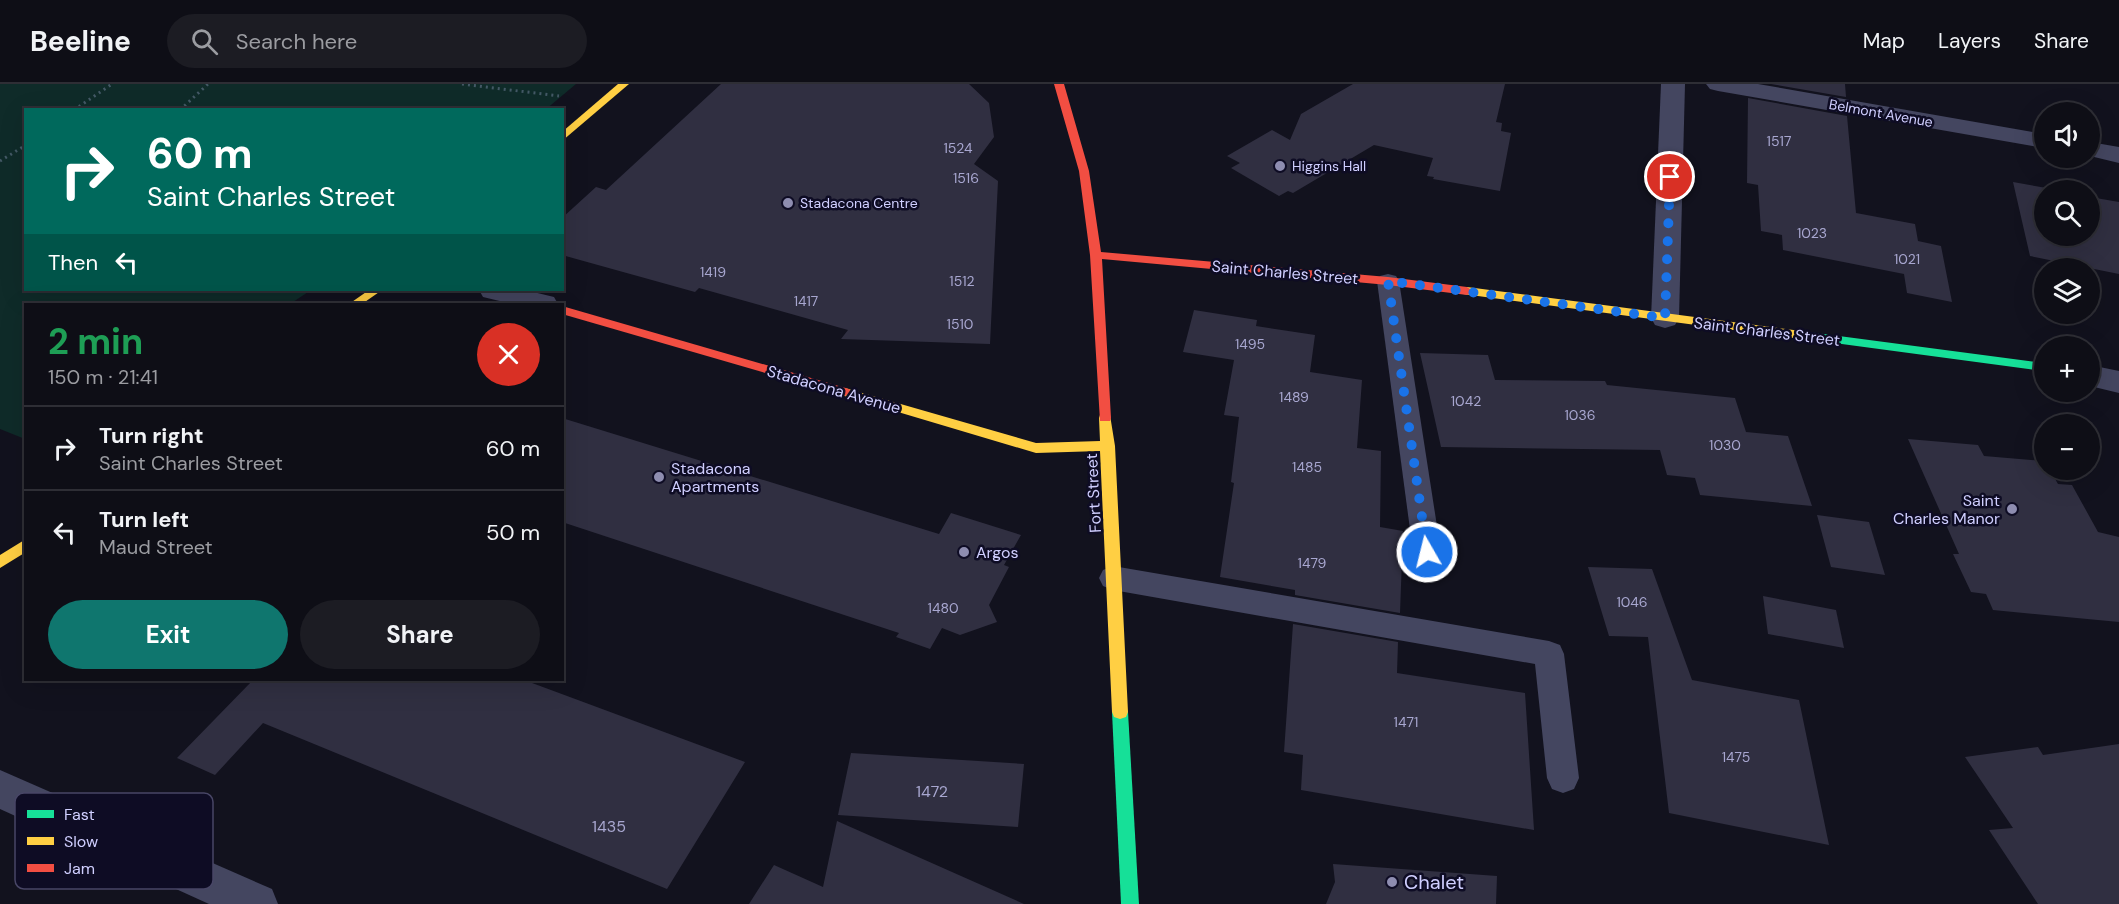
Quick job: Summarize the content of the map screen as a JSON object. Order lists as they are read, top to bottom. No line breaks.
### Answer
{"streets":{"street":["Belmont Avenue","Saint Charles Street","Stadacona Avenue","Fort Street"]},"crossings":[["Saint Charles Street","Fort Street"],["Stadacona Avenue","Fort Street"]],"places":["Higgins Hall","Stadacona Centre","Stadacona Apartments","Saint Charles Manor","Argos","Chalet"],"house_numbers":["1517","1524","1516","1023","1021","1419","1512","1417","1510","1495","1489","1042","1036","1030","1485","1479","1046","1480","1471","1475","1472","1435"],"legend":["Fast","Slow","Jam"],"page":{"header":"Beeline","search":"Search here","nav":["Map","Layers","Share"],"map_buttons":["+","−"],"turn":["60 m","Saint Charles Street"],"then":"Then","heading":["2 min","150 m · 21:41"],"list":[{"name":"Turn right","note":"Saint Charles Street","value":"60 m"},{"name":"Turn left","note":"Maud Street","value":"50 m"}],"buttons":["Exit","Share"]}}
